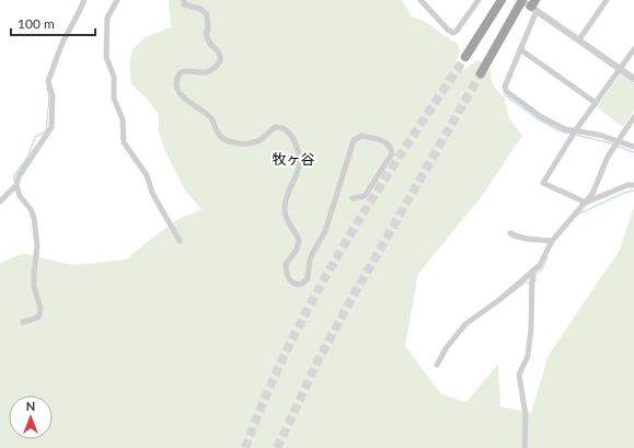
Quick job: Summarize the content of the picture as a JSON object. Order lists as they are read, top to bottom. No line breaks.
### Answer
{"districts":["牧ヶ谷"],"scale_bar":"100 m","north":"top"}
